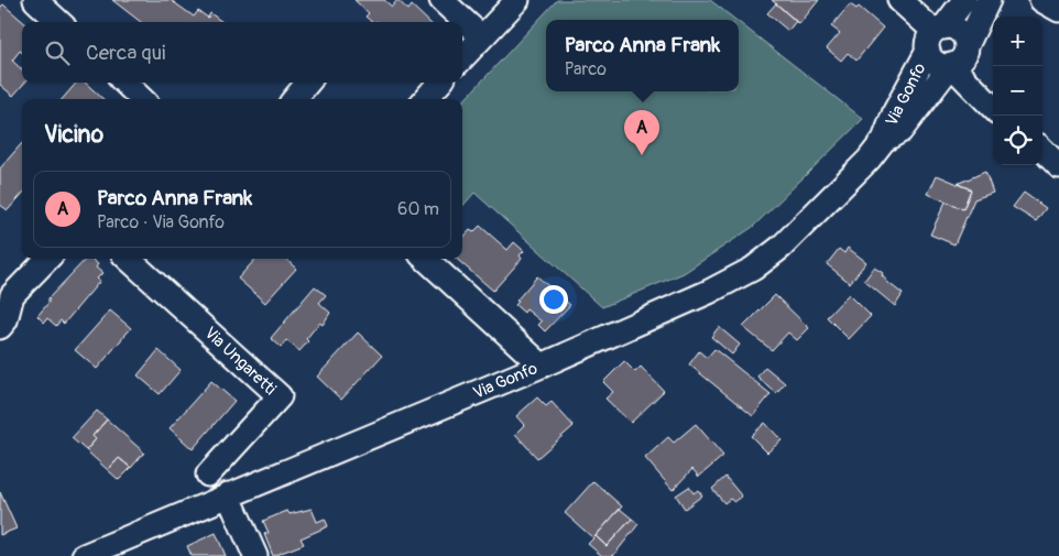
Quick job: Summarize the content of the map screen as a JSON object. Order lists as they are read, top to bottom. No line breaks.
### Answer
{"streets":{"street":["Via Gonfo","Via Ungaretti"]},"page":{"map_buttons":["+","−"],"popup":["Parco Anna Frank","Parco"],"search":"Cerca qui","heading":"Vicino","pins":"A","list":[{"mark":"A","name":"Parco Anna Frank","note":"Parco · Via Gonfo","value":"60 m"}]}}
